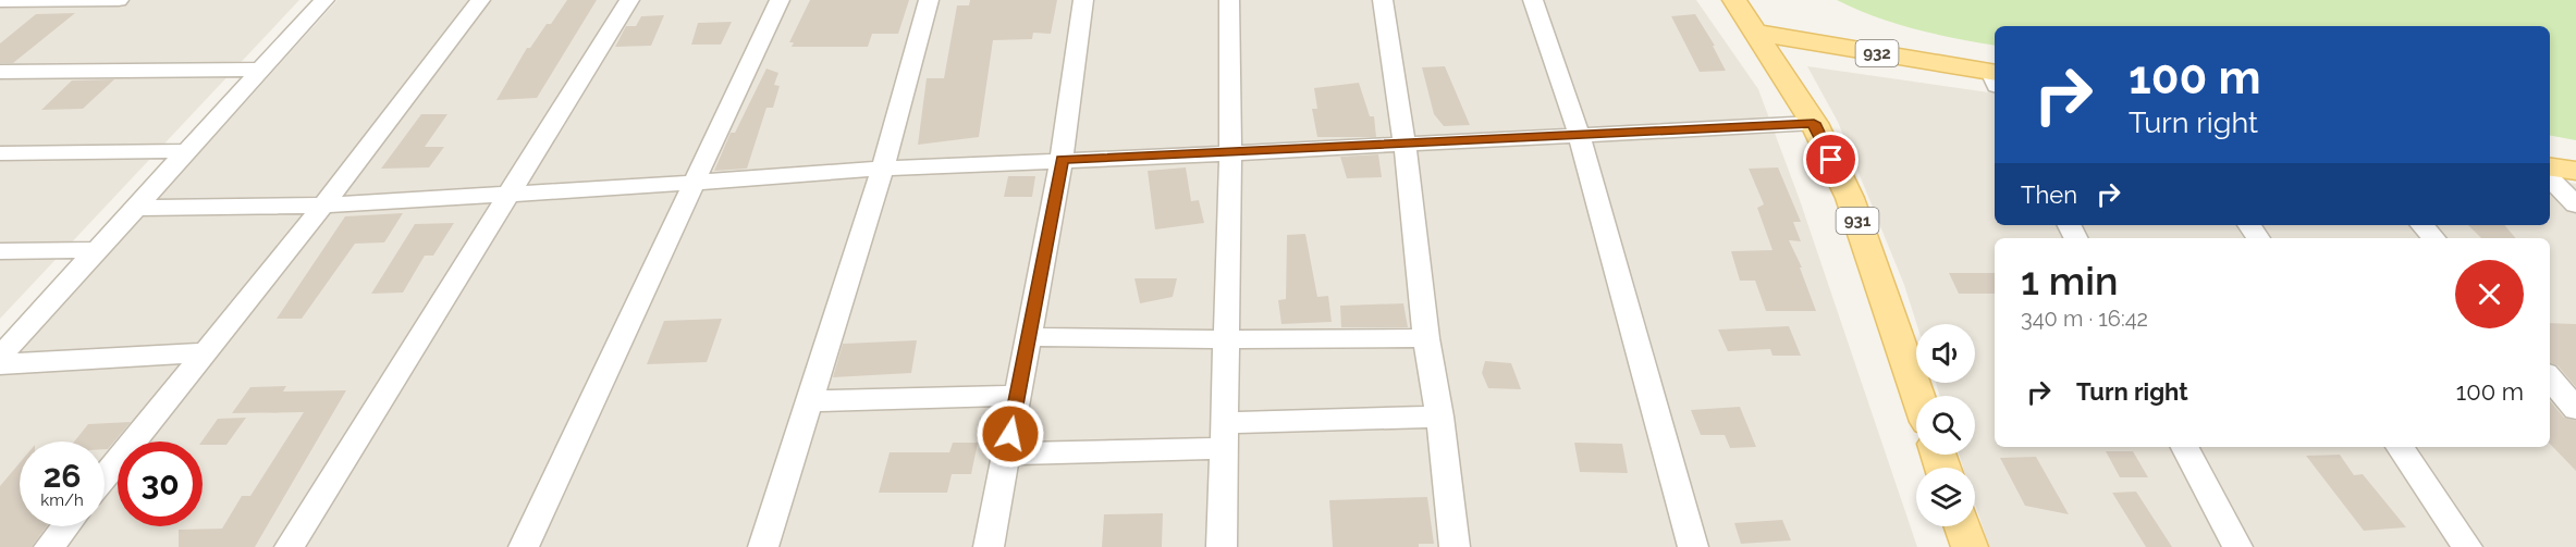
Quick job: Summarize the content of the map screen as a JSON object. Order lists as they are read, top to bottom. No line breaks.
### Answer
{"streets":{"main road":["932","931"]},"crossings":[["932","931"]],"page":{"turn":["100 m","Turn right"],"then":"Then","heading":["1 min","340 m · 16:42"],"list":[{"name":"Turn right","value":"100 m"}],"speed":"26 km/h","limit":"30"}}
